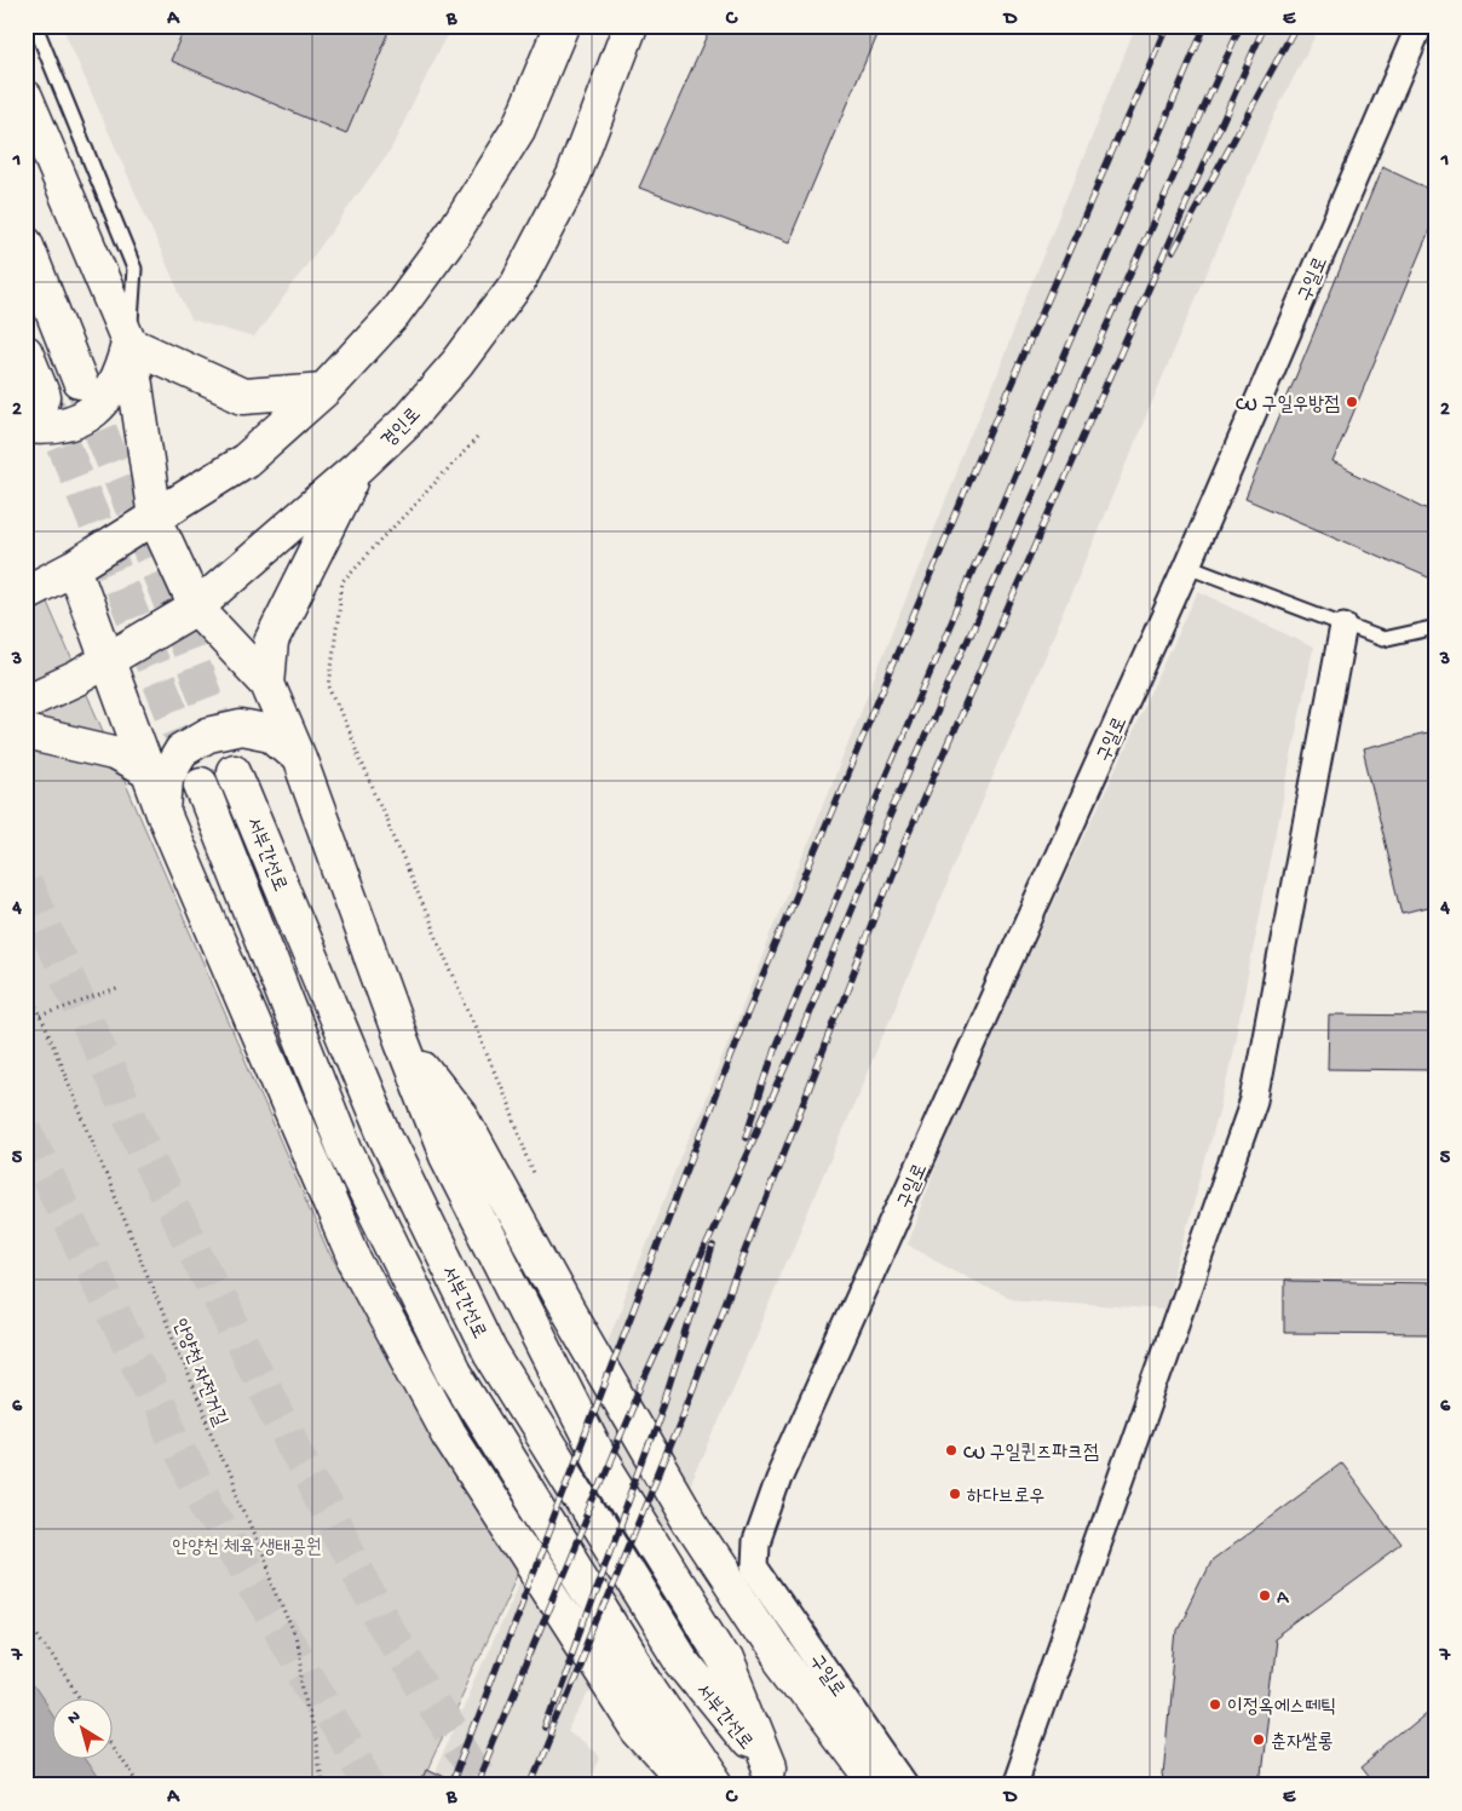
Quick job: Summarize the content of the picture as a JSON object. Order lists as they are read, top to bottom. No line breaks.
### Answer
{"streets":{"main road":["경인로","서부간선로"],"street":["구일로"],"path":["안양천 자전거길"]},"parks":["안양천 체육 생태공원"],"places":["CU 구일우방점","CU 구일퀸즈파크점","하다브로우","A","이정옥에스떼틱","춘자쌀롱"],"north":"top left","grid":{"columns":["A","B","C","D","E"],"rows":["1","2","3","4","5","6","7"]}}
